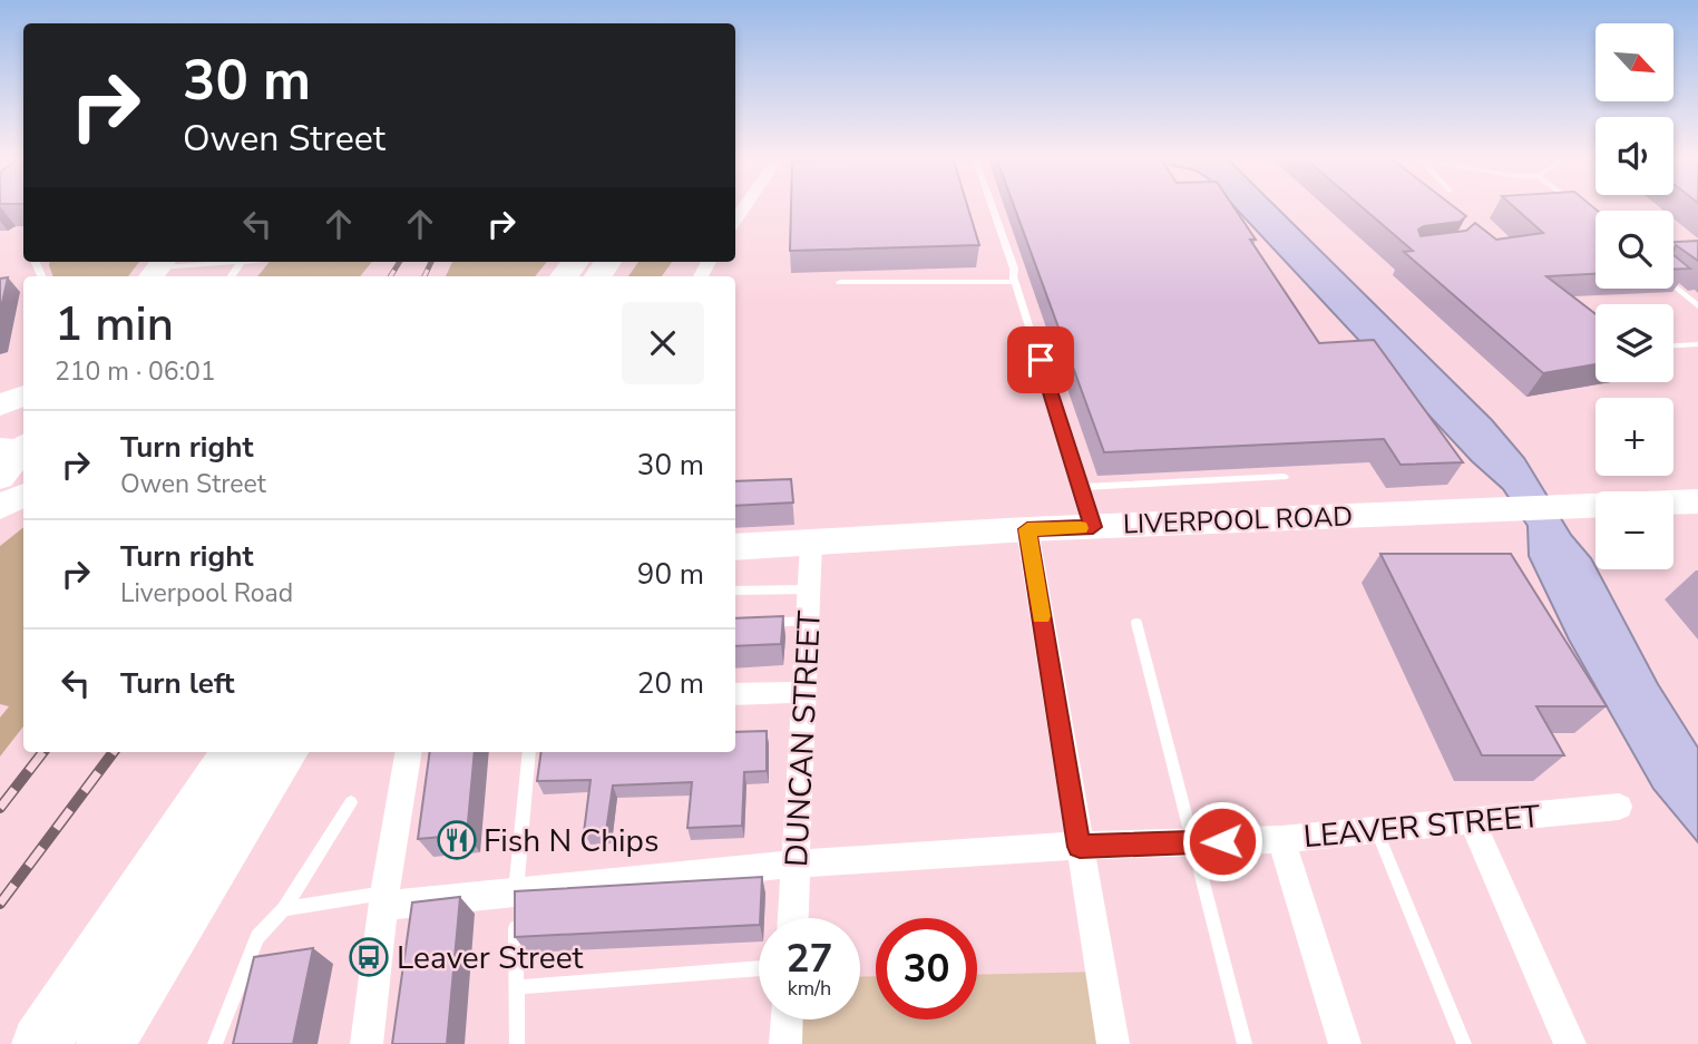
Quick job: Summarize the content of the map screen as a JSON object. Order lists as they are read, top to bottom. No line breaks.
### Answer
{"streets":{"main road":["LIVERPOOL ROAD"],"street":["DUNCAN STREET","LEAVER STREET"]},"crossings":[["LIVERPOOL ROAD","DUNCAN STREET"],["DUNCAN STREET","LEAVER STREET"]],"places":{"restaurant":["Fish N Chips"],"bus stop":["Leaver Street"]},"north":"bottom right","page":{"map_buttons":["+","−"],"turn":["30 m","Owen Street"],"heading":["1 min","210 m · 06:01"],"list":[{"name":"Turn right","note":"Owen Street","value":"30 m"},{"name":"Turn right","note":"Liverpool Road","value":"90 m"},{"name":"Turn left","value":"20 m"}],"speed":"27 km/h","limit":"30"}}
